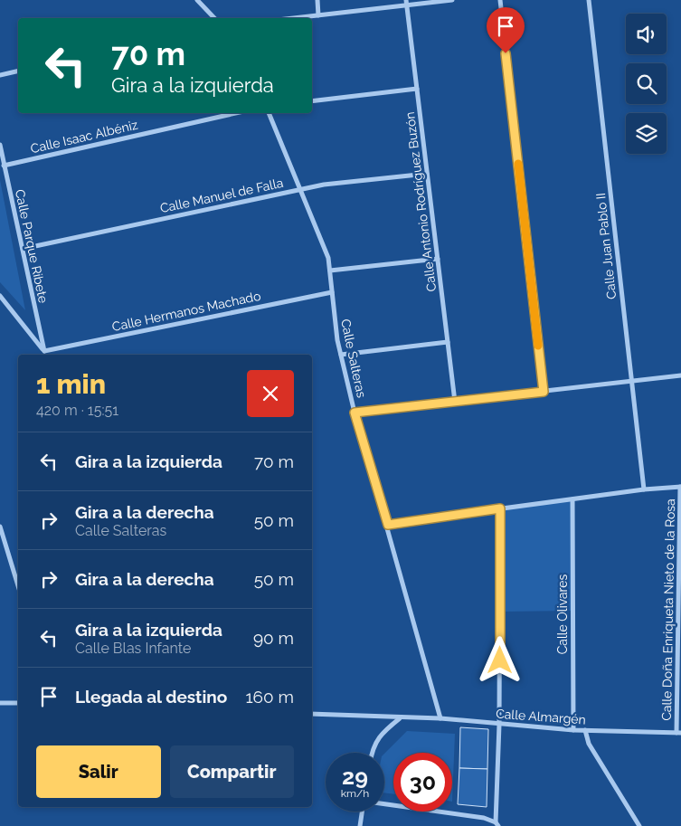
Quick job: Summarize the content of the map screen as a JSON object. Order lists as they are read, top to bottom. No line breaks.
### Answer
{"streets":{"street":["Calle Isaac Albéniz","Calle Manuel de Falla","Calle Antonio Rodríguez Buzón","Calle Parque Ribete","Calle Juan Pablo II","Calle Hermanos Machado","Calle Salteras","Calle Doña Enriqueta Nieto de la Rosa","Calle Olivares","Calle Almargén"]},"crossings":[["Calle Isaac Albéniz","Calle Parque Ribete"],["Calle Manuel de Falla","Calle Antonio Rodríguez Buzón"],["Calle Manuel de Falla","Calle Parque Ribete"],["Calle Manuel de Falla","Calle Salteras"],["Calle Parque Ribete","Calle Hermanos Machado"],["Calle Hermanos Machado","Calle Salteras"],["Calle Salteras","Calle Almargén"],["Calle Doña Enriqueta Nieto de la Rosa","Calle Almargén"],["Calle Olivares","Calle Almargén"]],"page":{"turn":["70 m","Gira a la izquierda"],"heading":["1 min","420 m · 15:51"],"list":[{"name":"Gira a la izquierda","value":"70 m"},{"name":"Gira a la derecha","note":"Calle Salteras","value":"50 m"},{"name":"Gira a la derecha","value":"50 m"},{"name":"Gira a la izquierda","note":"Calle Blas Infante","value":"90 m"},{"name":"Llegada al destino","value":"160 m"}],"buttons":["Salir","Compartir"],"speed":"29 km/h","limit":"30"}}
